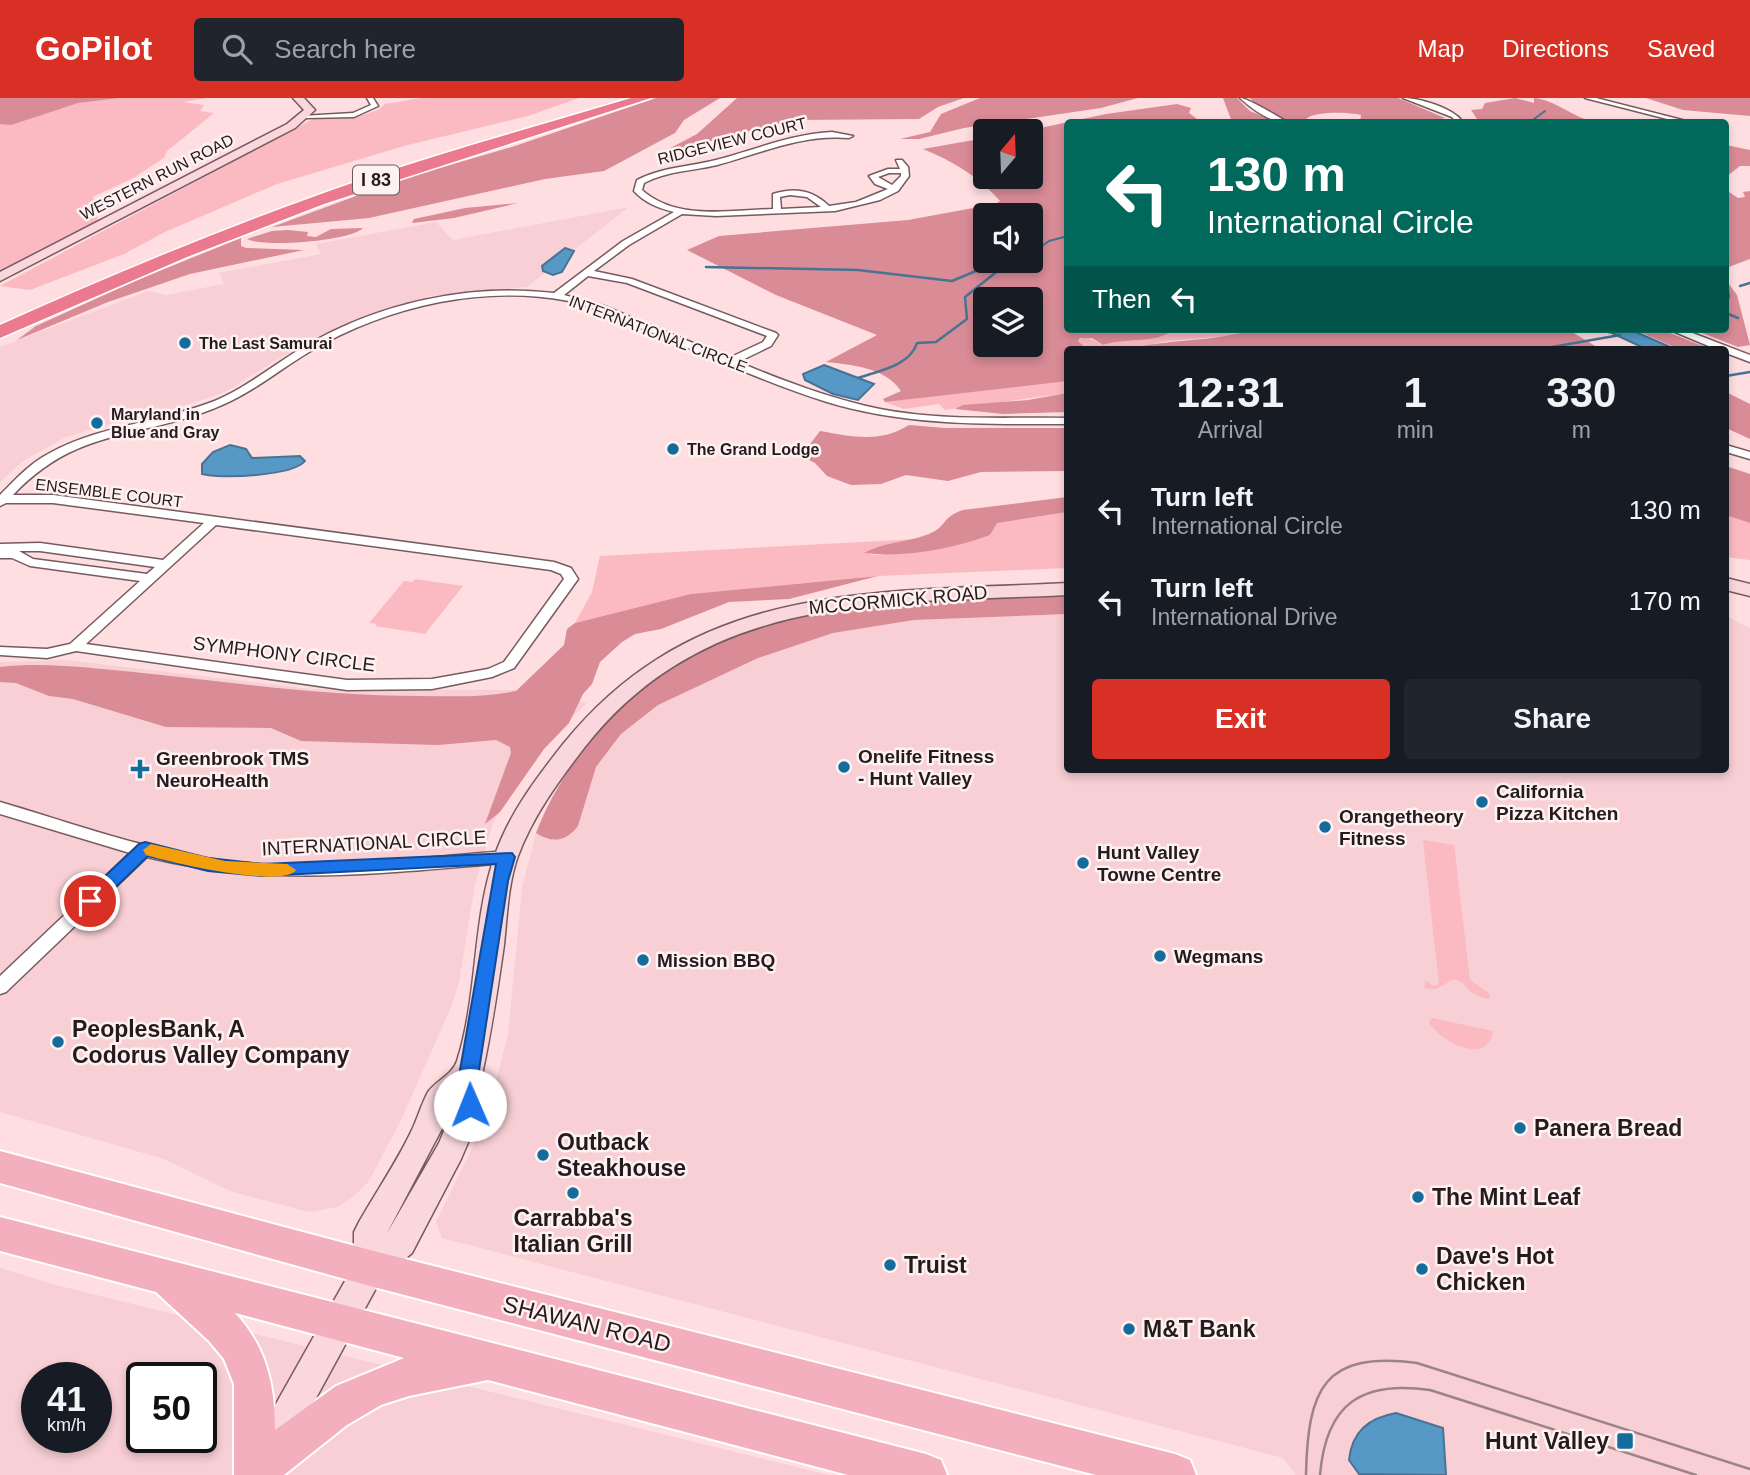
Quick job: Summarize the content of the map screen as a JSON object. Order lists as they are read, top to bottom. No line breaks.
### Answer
{"streets":{"highway":["I 83"],"main road":["WESTERN RUN ROAD","MCCORMICK ROAD","SHAWAN ROAD"],"street":["RIDGEVIEW COURT","INTERNATIONAL CIRCLE","ENSEMBLE COURT","SYMPHONY CIRCLE"]},"crossings":[["INTERNATIONAL CIRCLE","ENSEMBLE COURT"],["INTERNATIONAL CIRCLE","MCCORMICK ROAD"],["ENSEMBLE COURT","SYMPHONY CIRCLE"],["MCCORMICK ROAD","SHAWAN ROAD"]],"places":{"other":["The Last Samurai","Maryland in Blue and Gray","The Grand Lodge","Onelife Fitness - Hunt Valley","California Pizza Kitchen","Orangetheory Fitness","Hunt Valley Towne Centre","Wegmans","Mission BBQ","PeoplesBank, A Codorus Valley Company","Panera Bread","Outback Steakhouse","Carrabba's Italian Grill","The Mint Leaf","Truist","Dave's Hot Chicken","M&T Bank"],"health":["Greenbrook TMS NeuroHealth"],"transit":["Hunt Valley"]},"north":"top","page":{"header":"GoPilot","search":"Search here","nav":["Map","Directions","Saved"],"turn":["130 m","International Circle"],"then":"Then","eta":["12:31","Arrival","1","min","330","m"],"list":[{"name":"Turn left","note":"International Circle","value":"130 m"},{"name":"Turn left","note":"International Drive","value":"170 m"}],"buttons":["Exit","Share"],"speed":"41 km/h","limit":"50"}}
